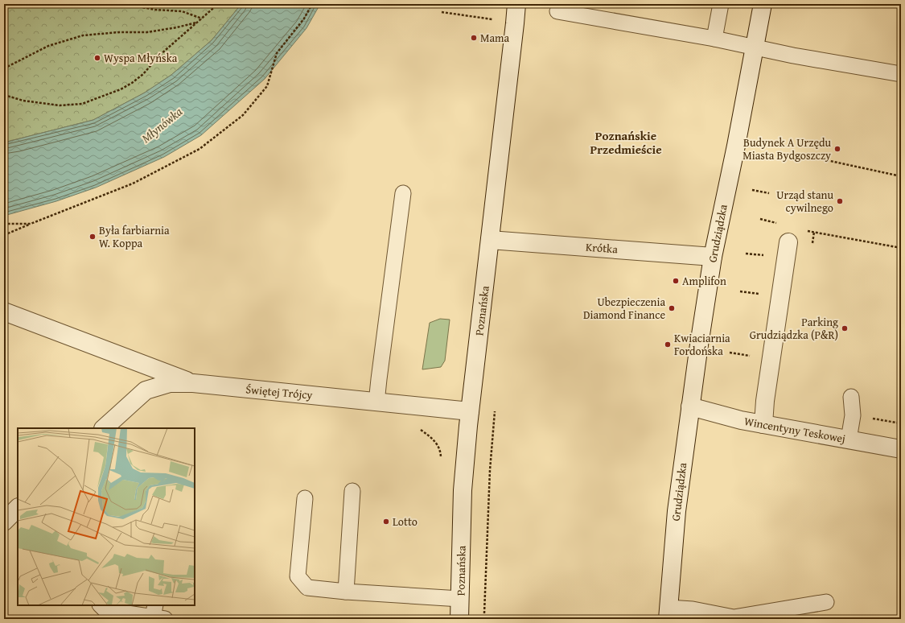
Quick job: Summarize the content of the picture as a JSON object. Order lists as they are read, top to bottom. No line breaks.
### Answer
{"streets":{"main road":["Grudziądzka","Krótka","Poznańska","Świętej Trójcy","Wincentyny Teskowej"]},"crossings":[["Grudziądzka","Krótka"],["Grudziądzka","Wincentyny Teskowej"],["Krótka","Poznańska"],["Poznańska","Świętej Trójcy"]],"districts":["Poznańskie Przedmieście"],"water":["Młynówka"],"places":["Mama","Wyspa Młyńska","Budynek A Urzędu Miasta Bydgoszczy","Urząd stanu cywilnego","Była farbiarnia W. Koppa","Amplifon","Ubezpieczenia Diamond Finance","Parking Grudziądzka (P&R)","Kwiaciarnia Fordońska","Lotto"]}
